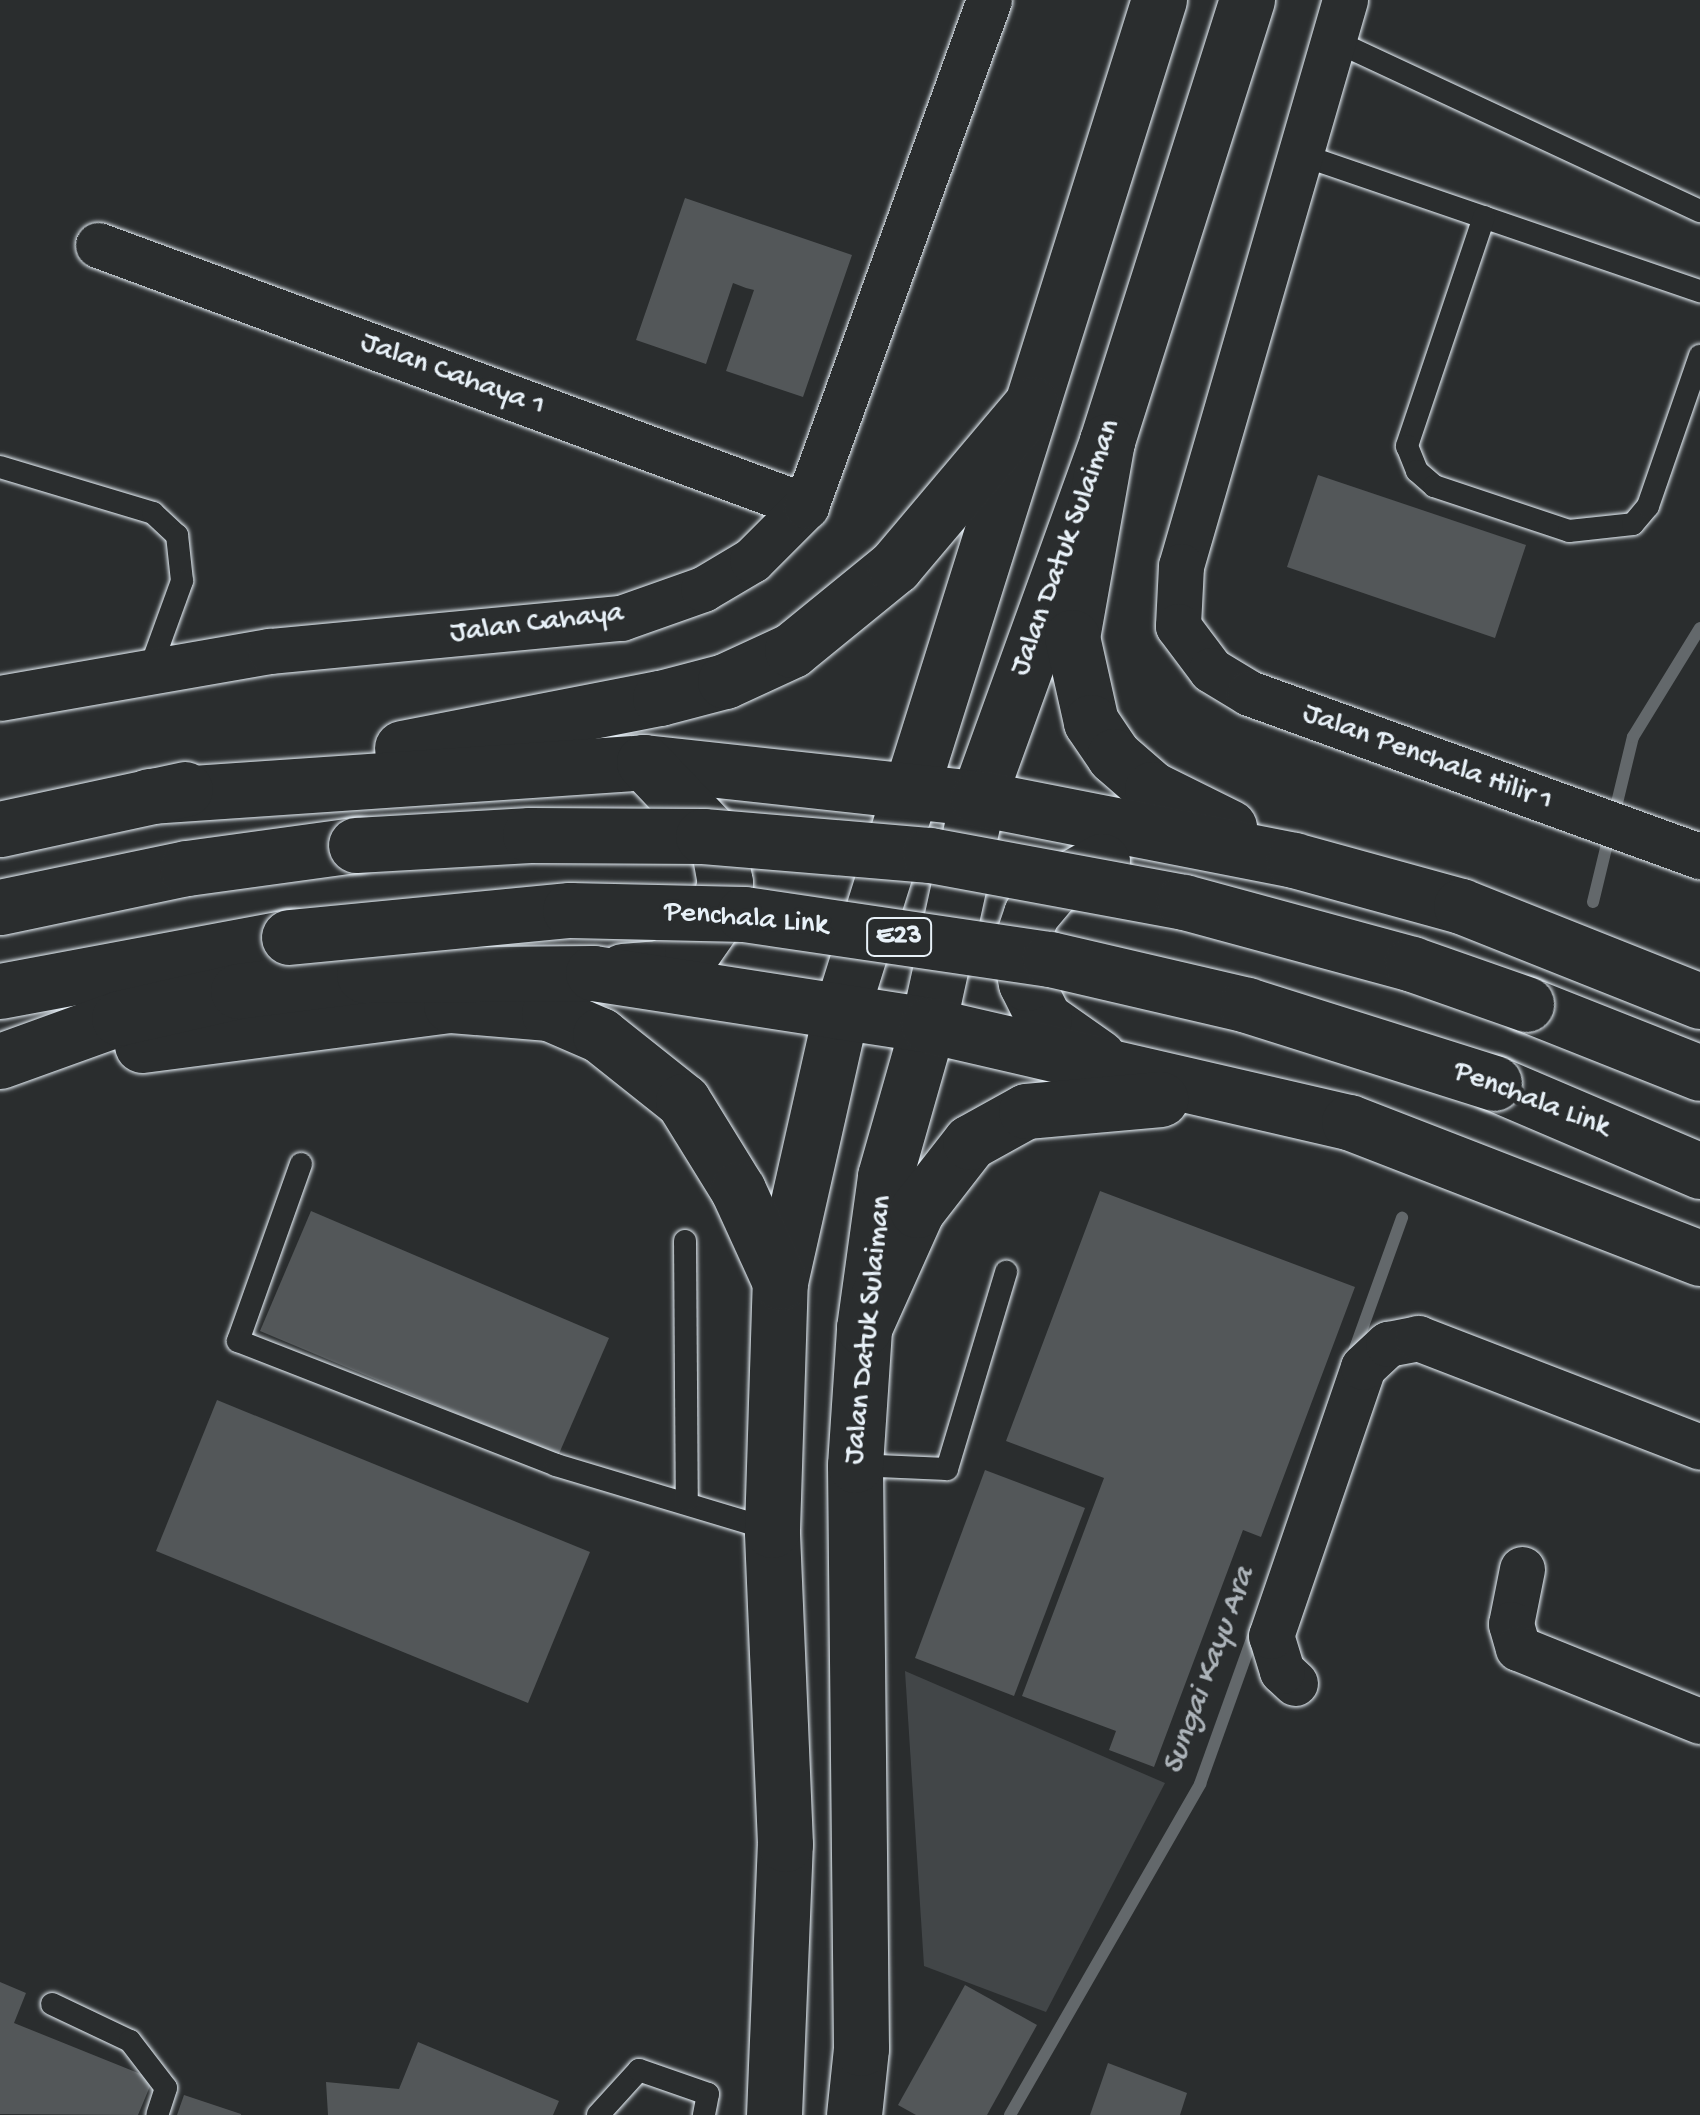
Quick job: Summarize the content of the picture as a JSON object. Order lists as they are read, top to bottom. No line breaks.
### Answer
{"streets":{"main road":["Jalan Datuk Sulaiman","Penchala Link","E23"],"street":["Jalan Cahaya 1","Jalan Cahaya","Jalan Penchala Hilir 1"]},"crossings":[["Jalan Cahaya 1","Jalan Cahaya"]],"water":["Sungai Kayu Ara"]}
